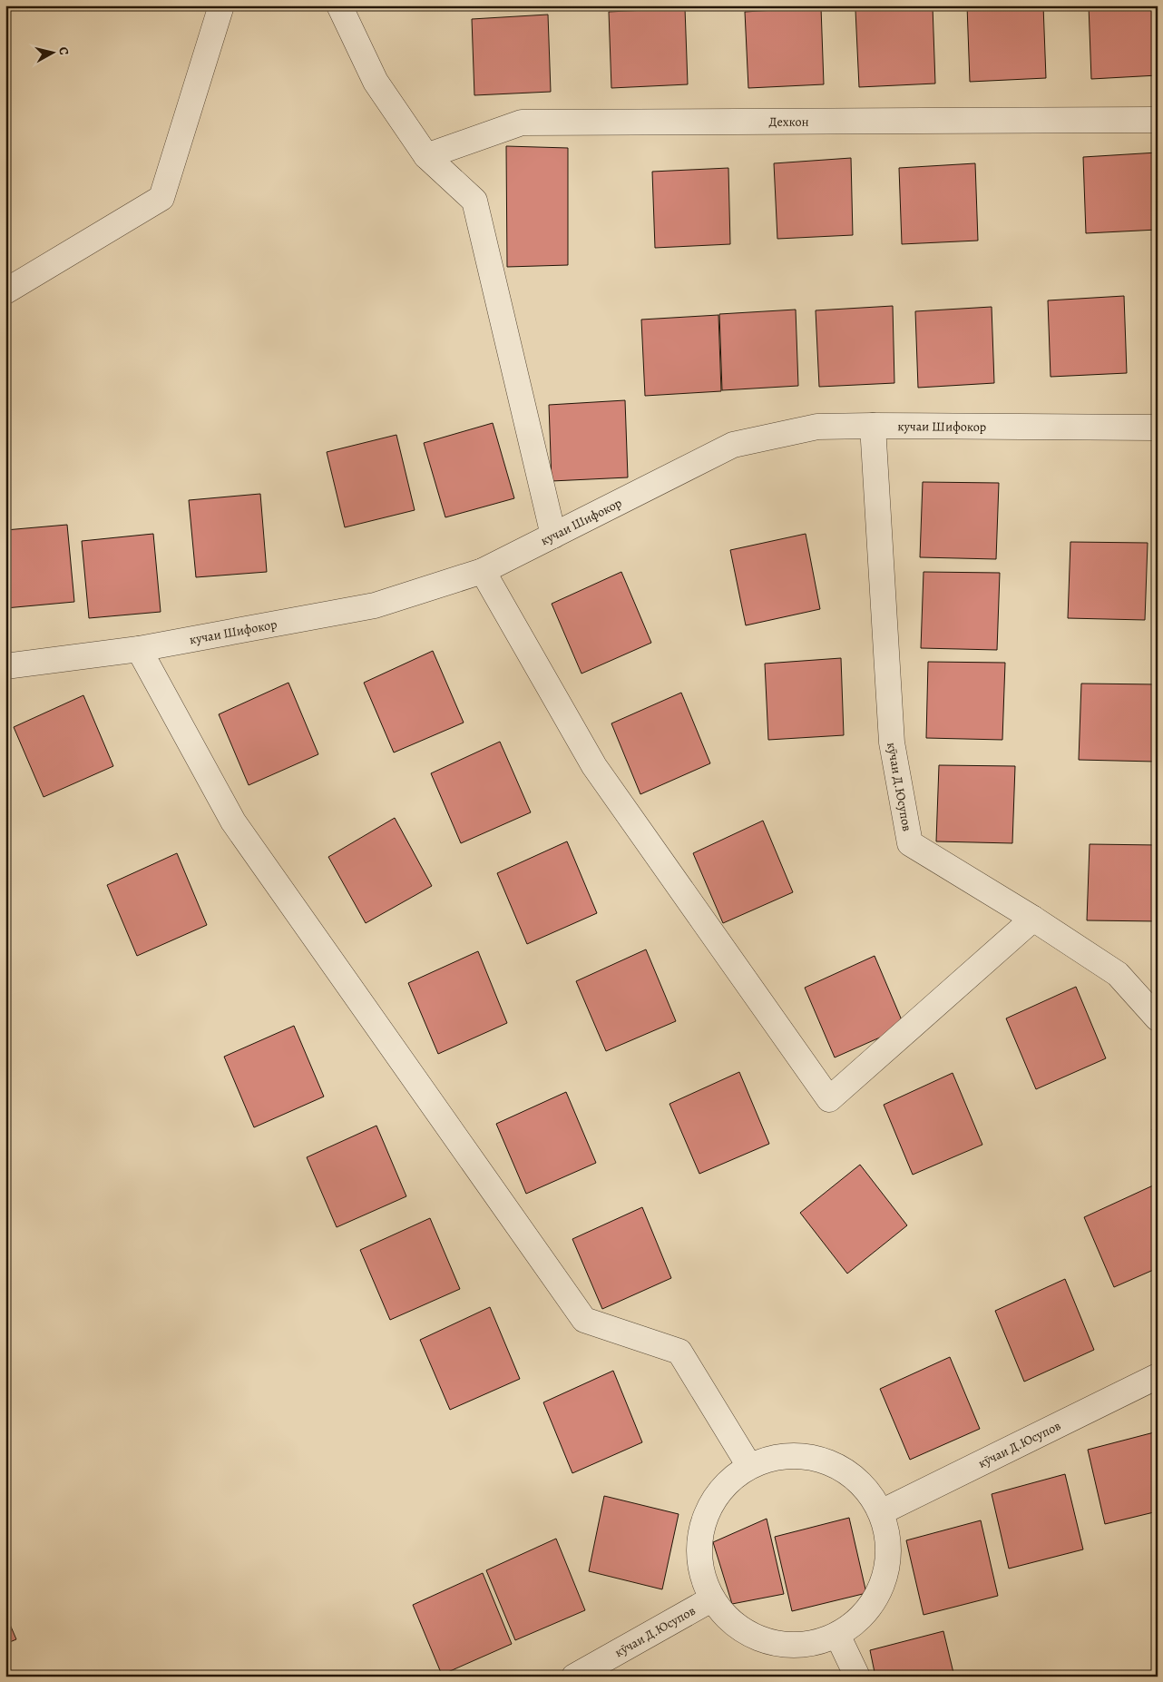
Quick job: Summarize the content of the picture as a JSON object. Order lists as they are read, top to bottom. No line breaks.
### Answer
{"streets":{"street":["Дехкон","кучаи Шифокор","кӯчаи Д.Юсупов"]},"crossings":[["кучаи Шифокор","кӯчаи Д.Юсупов"]],"north":"right"}
